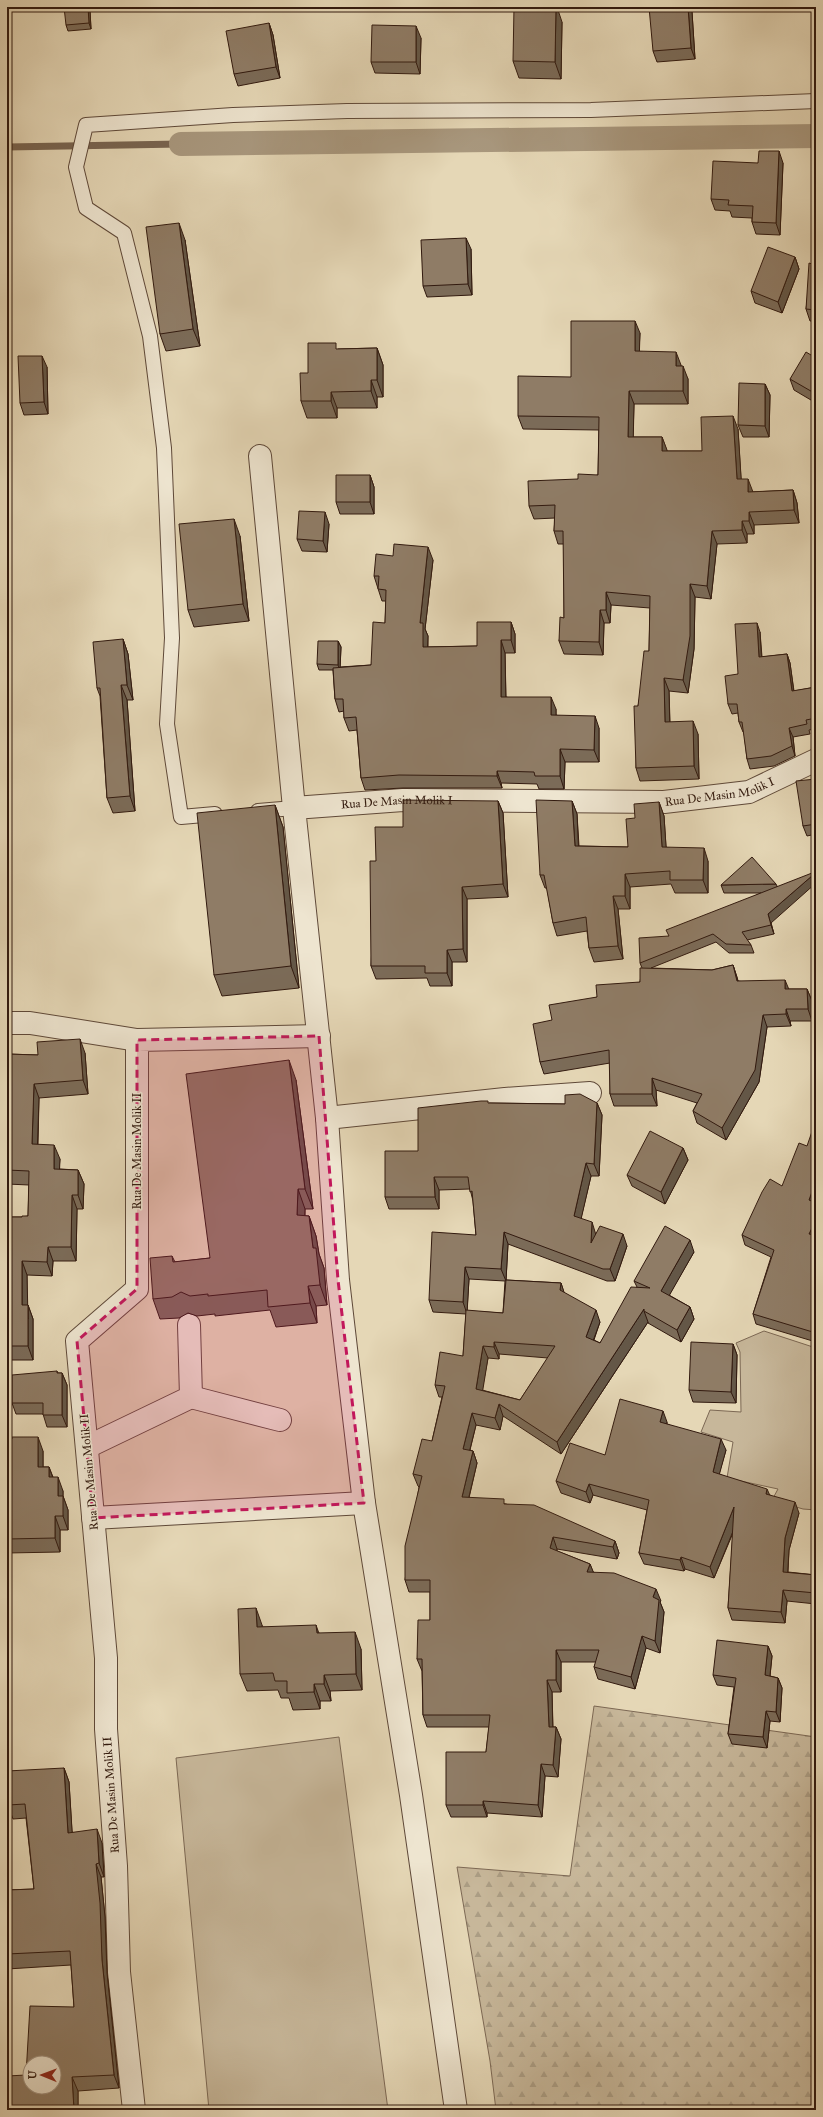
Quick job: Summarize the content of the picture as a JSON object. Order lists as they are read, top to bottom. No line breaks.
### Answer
{"streets":{"street":["Rua De Masin Molik I","Rua De Masin Molik II"]},"north":"left"}
